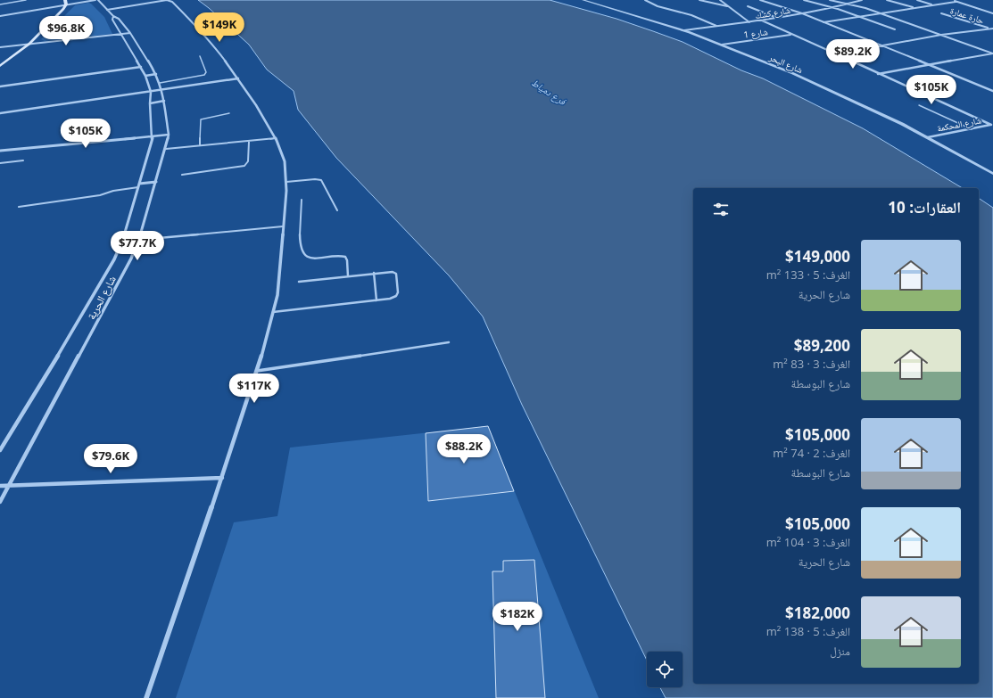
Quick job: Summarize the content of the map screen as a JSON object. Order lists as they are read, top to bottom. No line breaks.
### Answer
{"streets":{"street":["شارع كشك","حارة عمارة","شارع 1","شارع البحر","شارع المحكمة","شارع الحرية"]},"crossings":[["شارع كشك","شارع البحر"],["شارع 1","شارع البحر"],["شارع البحر","شارع المحكمة"]],"water":["فرع دمياط"],"page":{"price":["$149K","$96.8K","$89.2K","$105K","$105K","$77.7K","$117K","$88.2K","$79.6K","$182K"],"heading":"العقارات: 10","list":[{"name":"$149,000","note":"الغرف: 5 · 133 m² · شارع الحرية"},{"name":"$89,200","note":"الغرف: 3 · 83 m² · شارع البوسطة"},{"name":"$105,000","note":"الغرف: 2 · 74 m² · شارع البوسطة"},{"name":"$105,000","note":"الغرف: 3 · 104 m² · شارع الحرية"},{"name":"$182,000","note":"الغرف: 5 · 138 m² · منزل"}]}}
